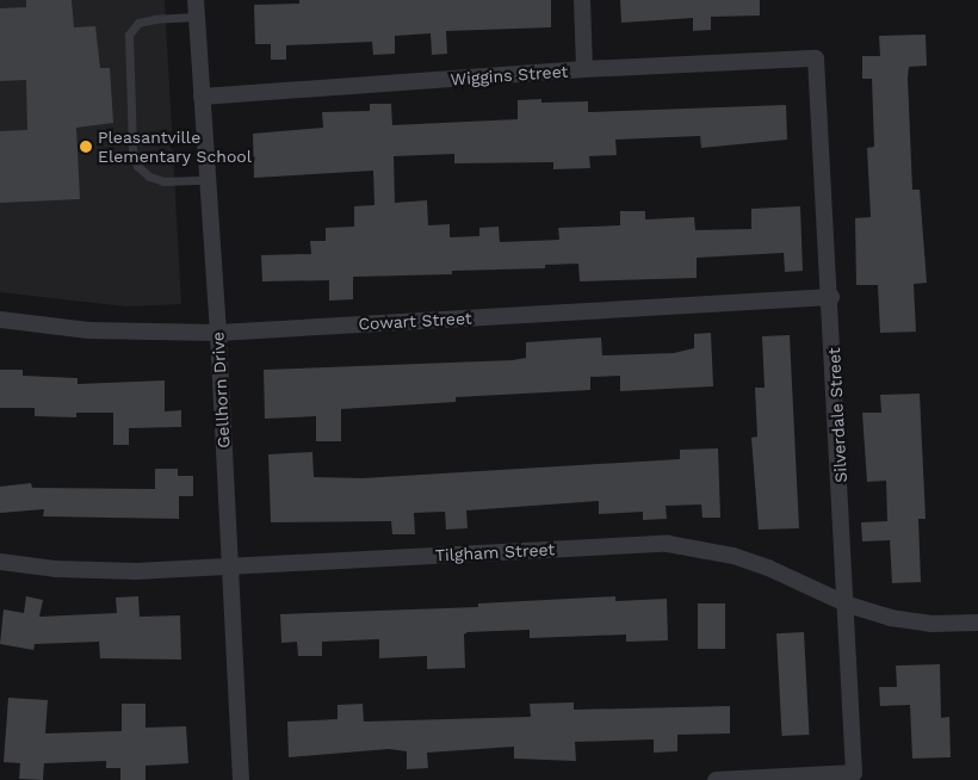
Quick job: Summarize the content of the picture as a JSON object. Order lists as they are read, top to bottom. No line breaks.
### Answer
{"streets":{"street":["Wiggins Street","Cowart Street","Gellhorn Drive","Silverdale Street","Tilgham Street"]},"crossings":[["Wiggins Street","Gellhorn Drive"],["Wiggins Street","Silverdale Street"],["Cowart Street","Gellhorn Drive"],["Cowart Street","Silverdale Street"],["Gellhorn Drive","Tilgham Street"],["Silverdale Street","Tilgham Street"]],"places":["Pleasantville Elementary School"]}
